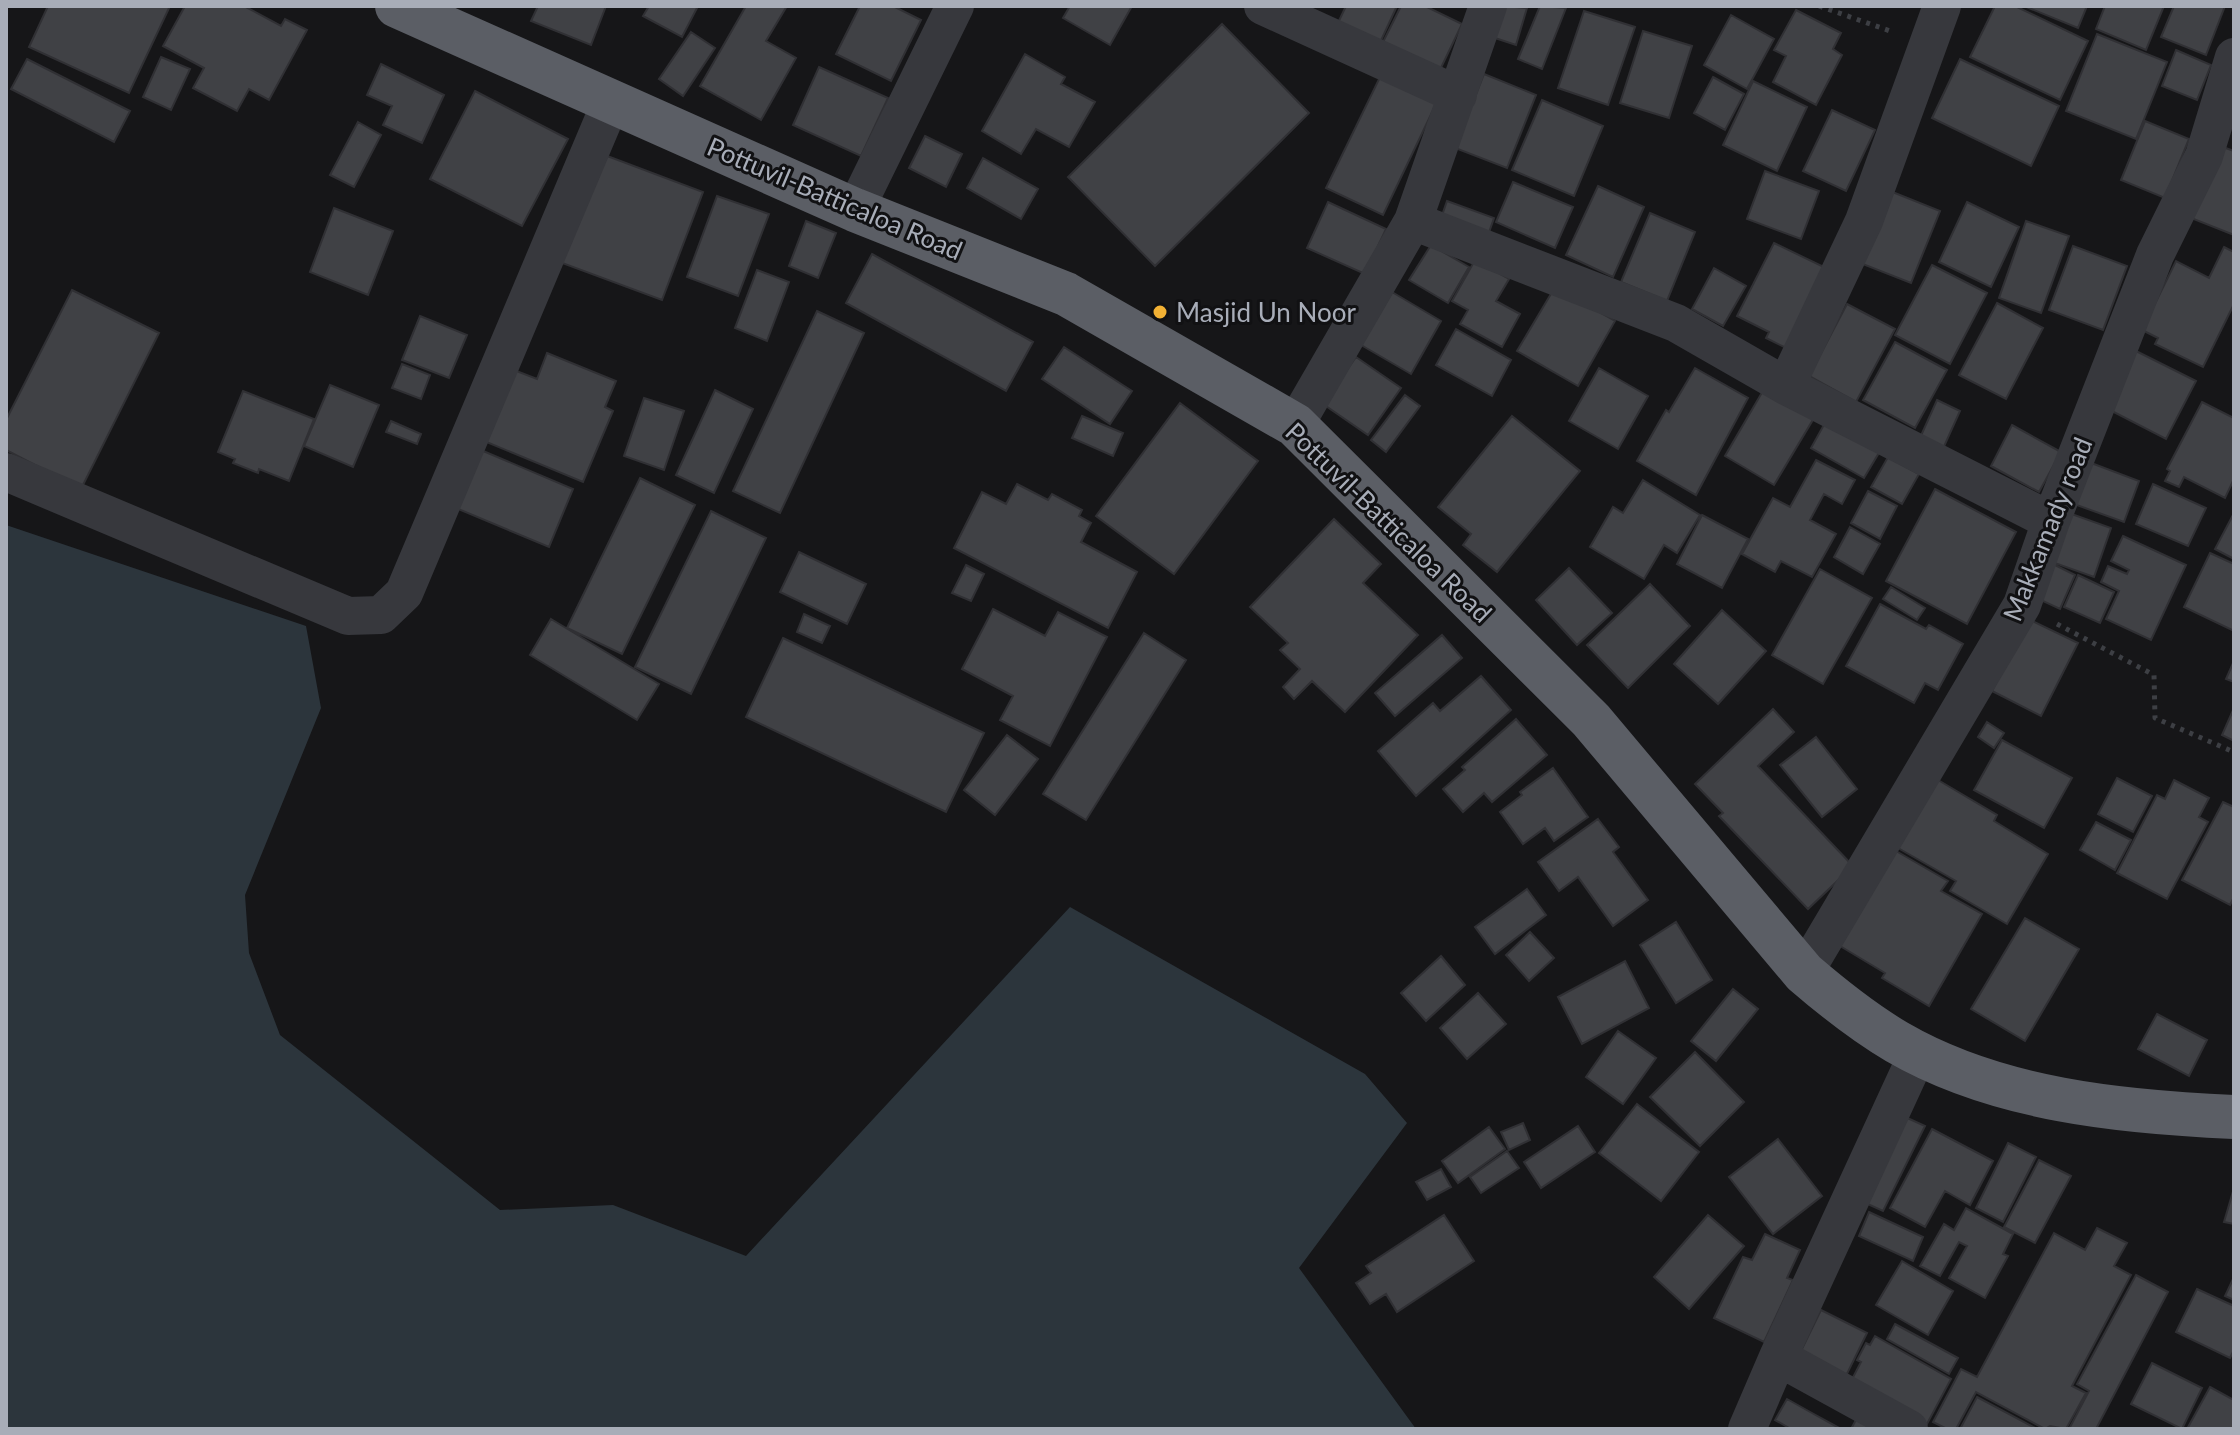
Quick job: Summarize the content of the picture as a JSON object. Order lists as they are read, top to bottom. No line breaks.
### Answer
{"streets":{"highway":["Pottuvil-Batticaloa Road"],"street":["Makkamady road"]},"crossings":[["Pottuvil-Batticaloa Road","Makkamady road"]],"places":["Masjid Un Noor"]}
